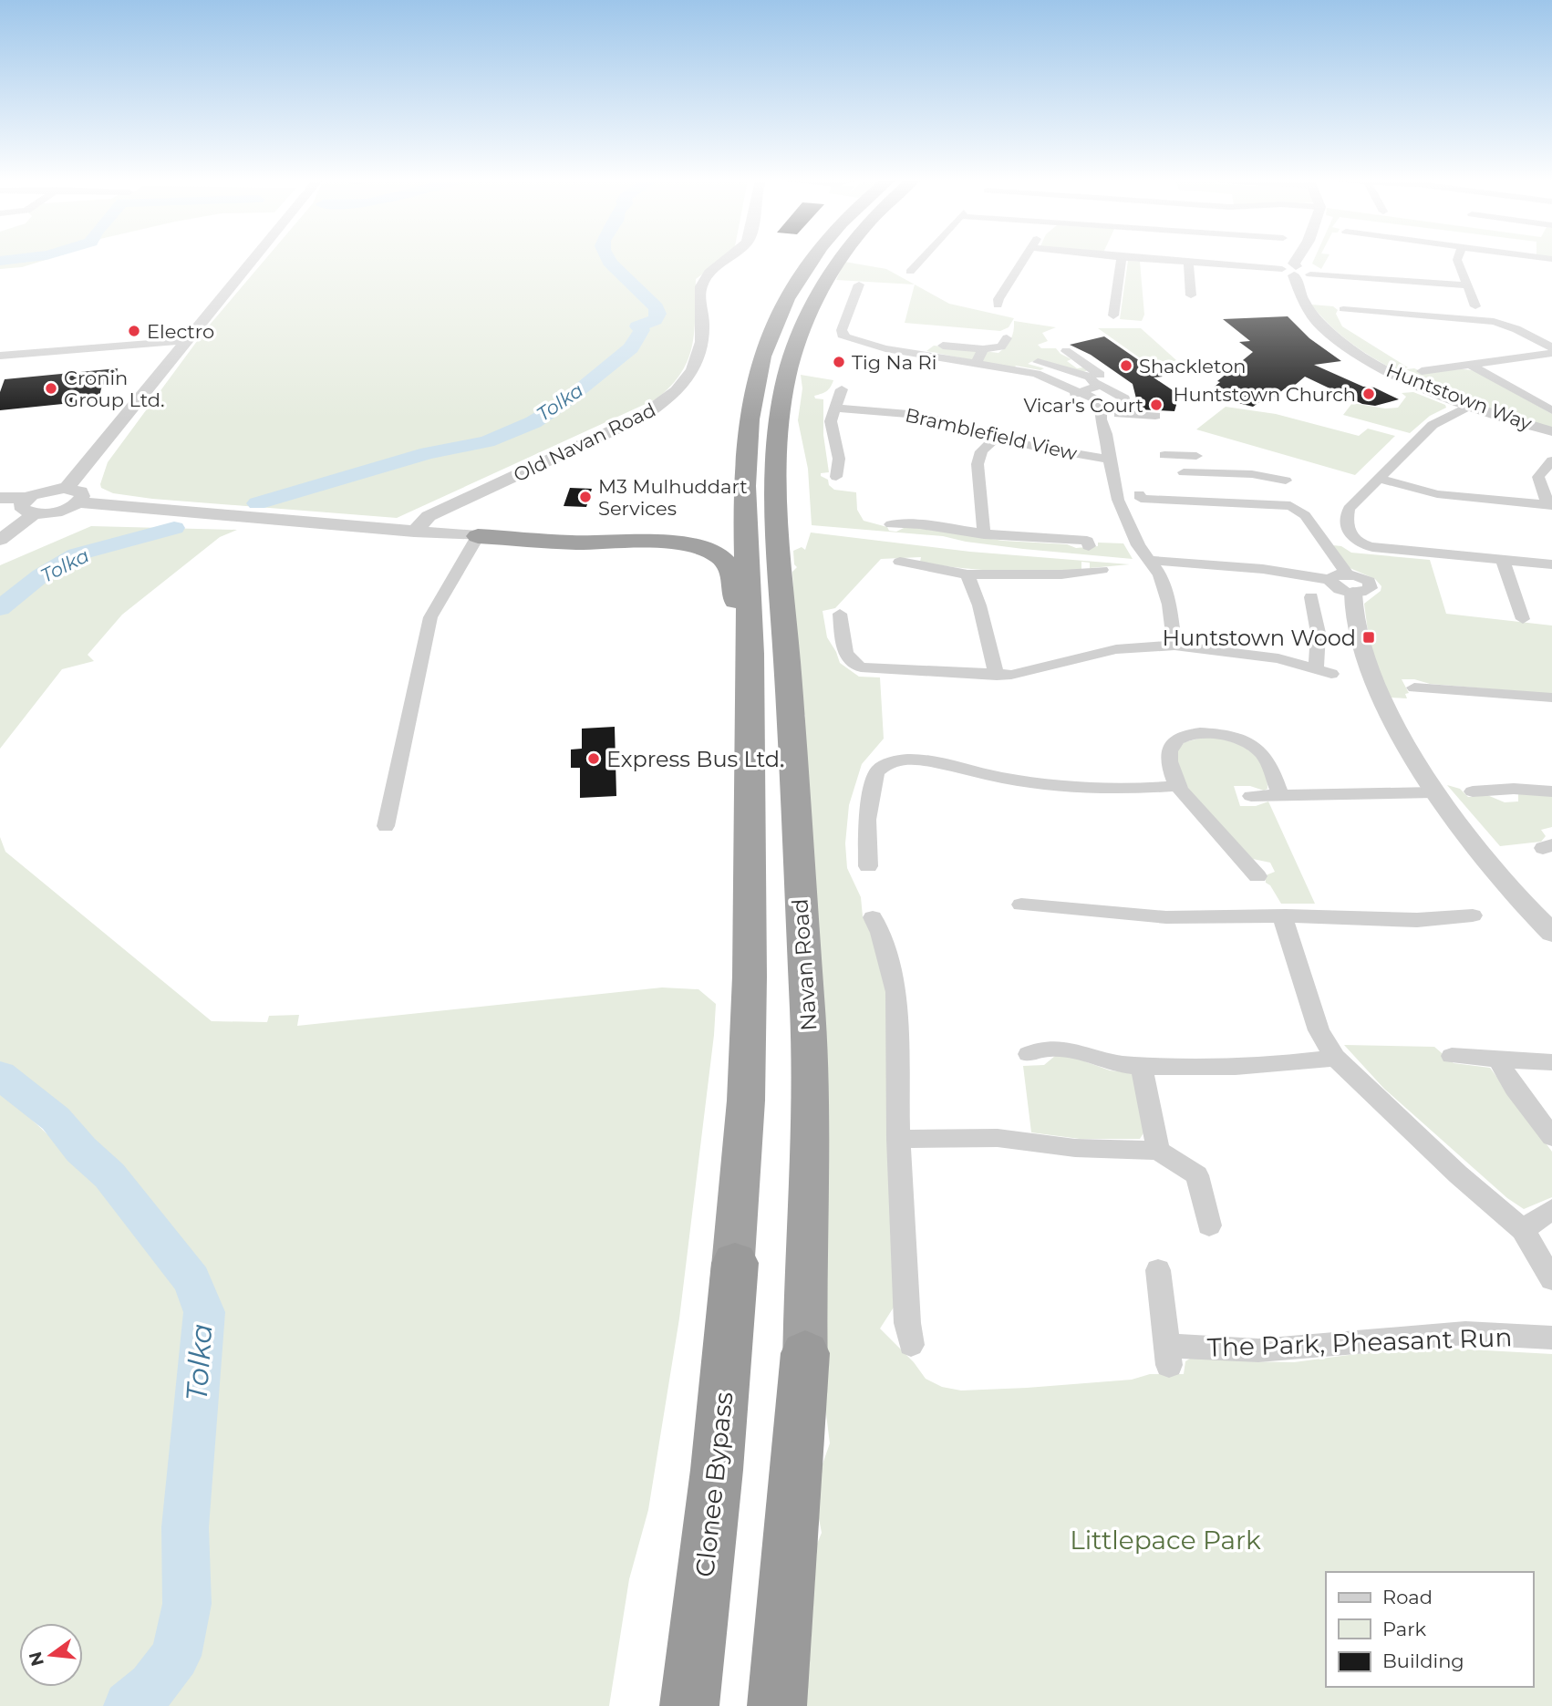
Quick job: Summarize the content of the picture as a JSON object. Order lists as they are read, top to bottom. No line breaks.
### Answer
{"streets":{"highway":["Navan Road","Clonee Bypass"],"street":["Huntstown Way","Bramblefield View","Old Navan Road","The Park, Pheasant Run"]},"water":["Tolka"],"parks":["Littlepace Park"],"places":{"other":["Electro","Tig Na Ri","Shackleton","Cronin Group Ltd.","Huntstown Church","Vicar's Court","M3 Mulhuddart Services","Express Bus Ltd."],"transit":["Huntstown Wood"]},"legend":["Road","Park","Building"],"north":"left"}
